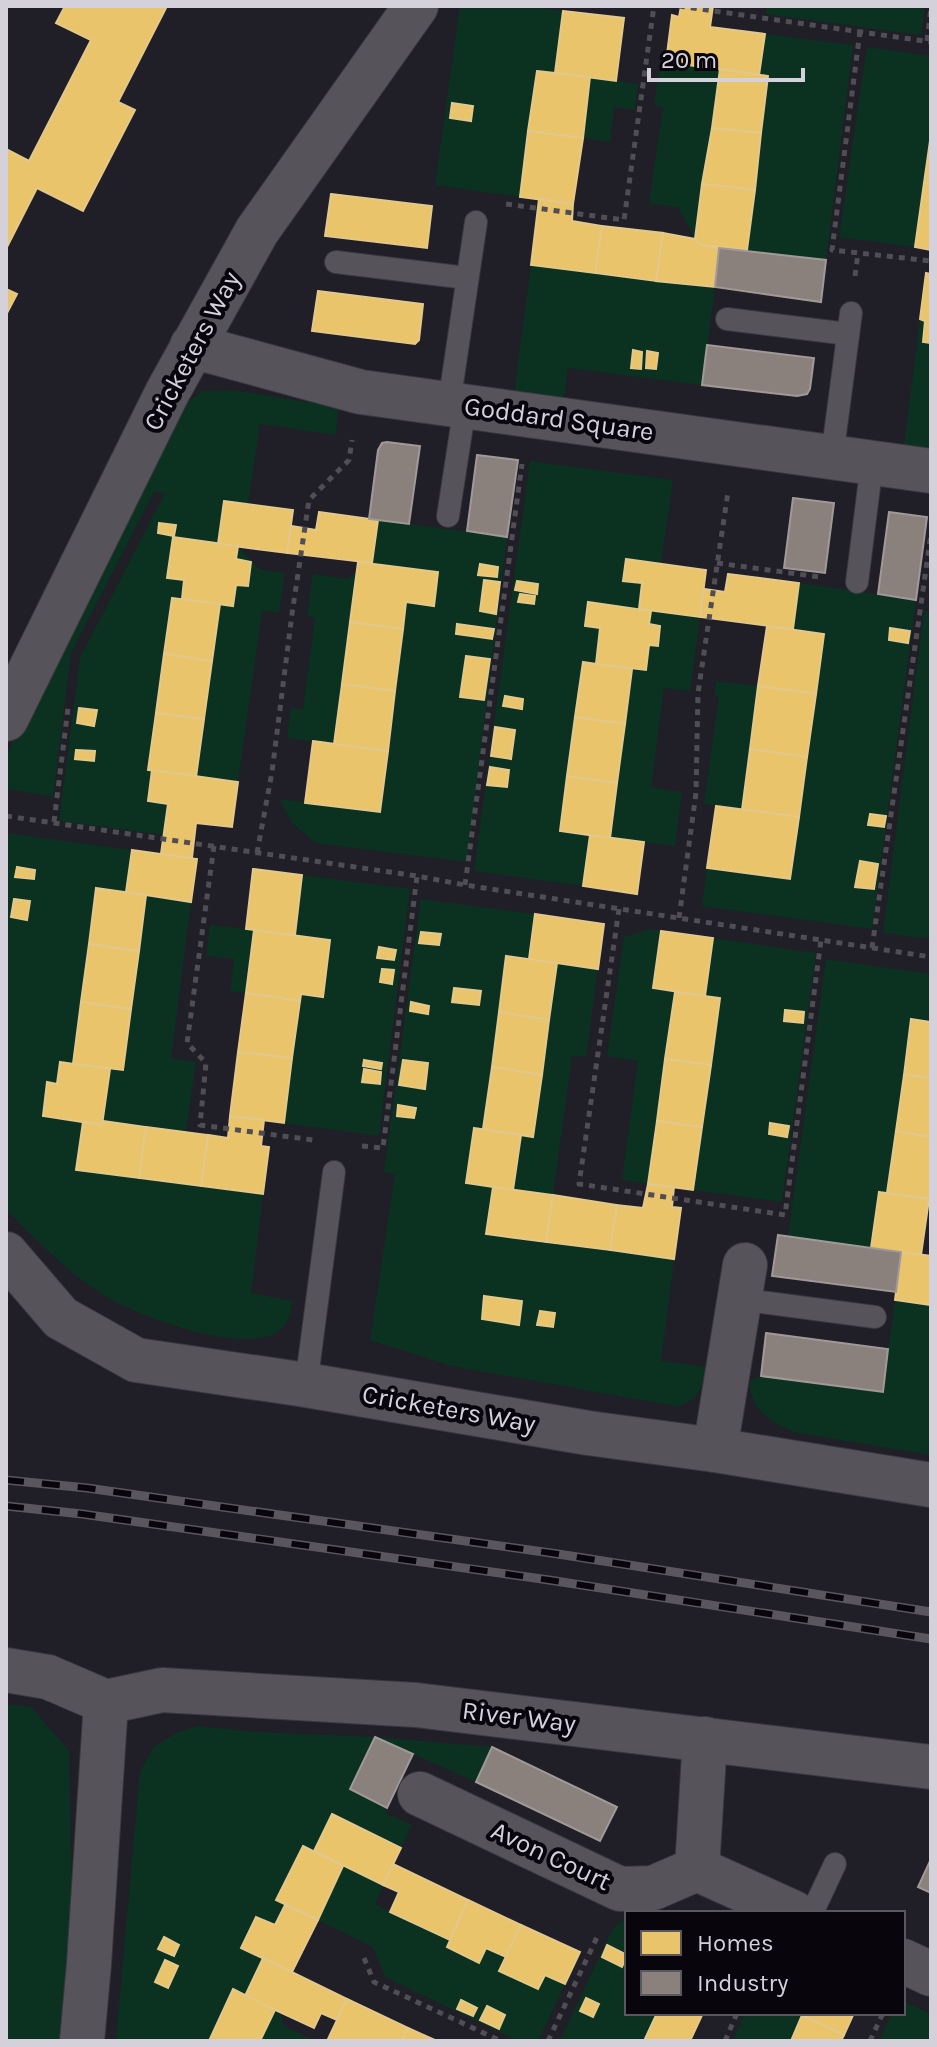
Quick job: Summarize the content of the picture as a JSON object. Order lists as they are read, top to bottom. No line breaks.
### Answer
{"streets":{"street":["Cricketers Way","Goddard Square","River Way","Avon Court"]},"crossings":[["Cricketers Way","Goddard Square"]],"legend":["Homes","Industry"],"scale_bar":"20 m"}
